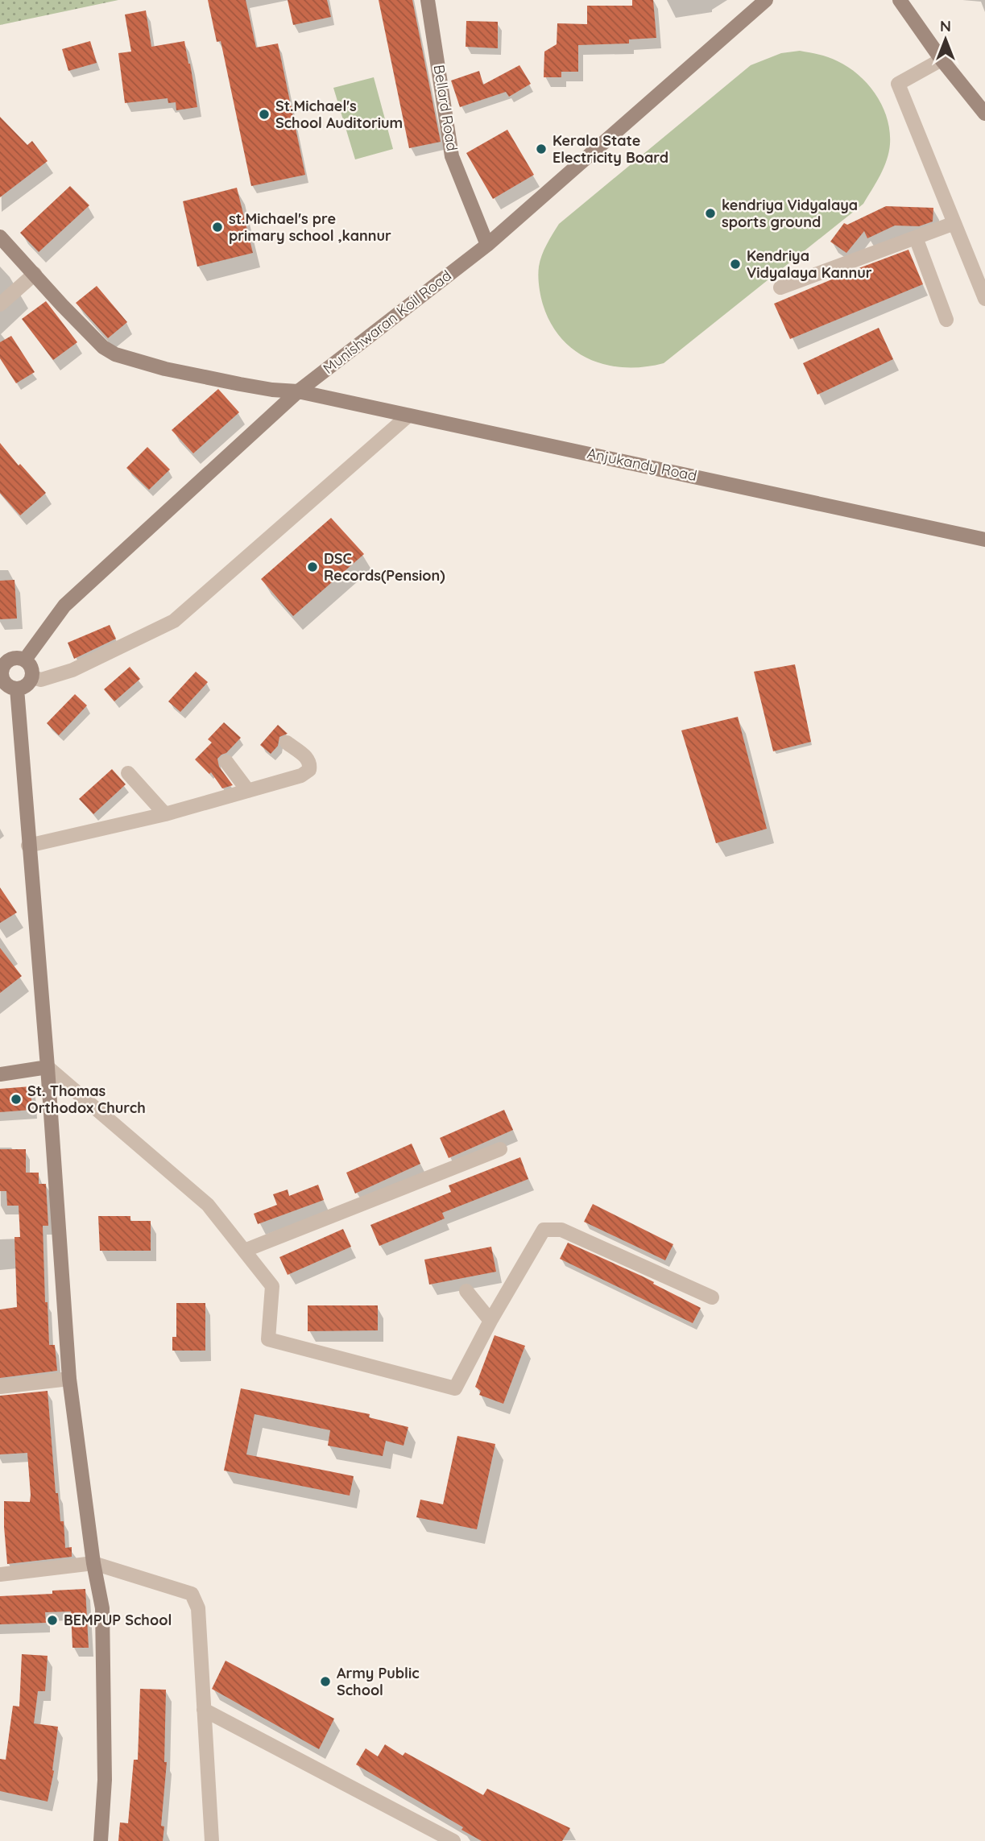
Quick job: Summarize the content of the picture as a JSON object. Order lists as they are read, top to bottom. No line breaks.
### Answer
{"streets":{"street":["Bellard Road","Munishwaran Koil Road","Anjukandy Road"]},"crossings":[["Bellard Road","Munishwaran Koil Road"],["Munishwaran Koil Road","Anjukandy Road"]],"places":["St.Michael's School Auditorium","Kerala State Electricity Board","kendriya Vidyalaya sports ground","st.Michael's pre primary school ,kannur","Kendriya Vidyalaya Kannur","DSC Records(Pension)","St. Thomas Orthodox Church","BEMPUP School","Army Public School"],"north":"top"}
